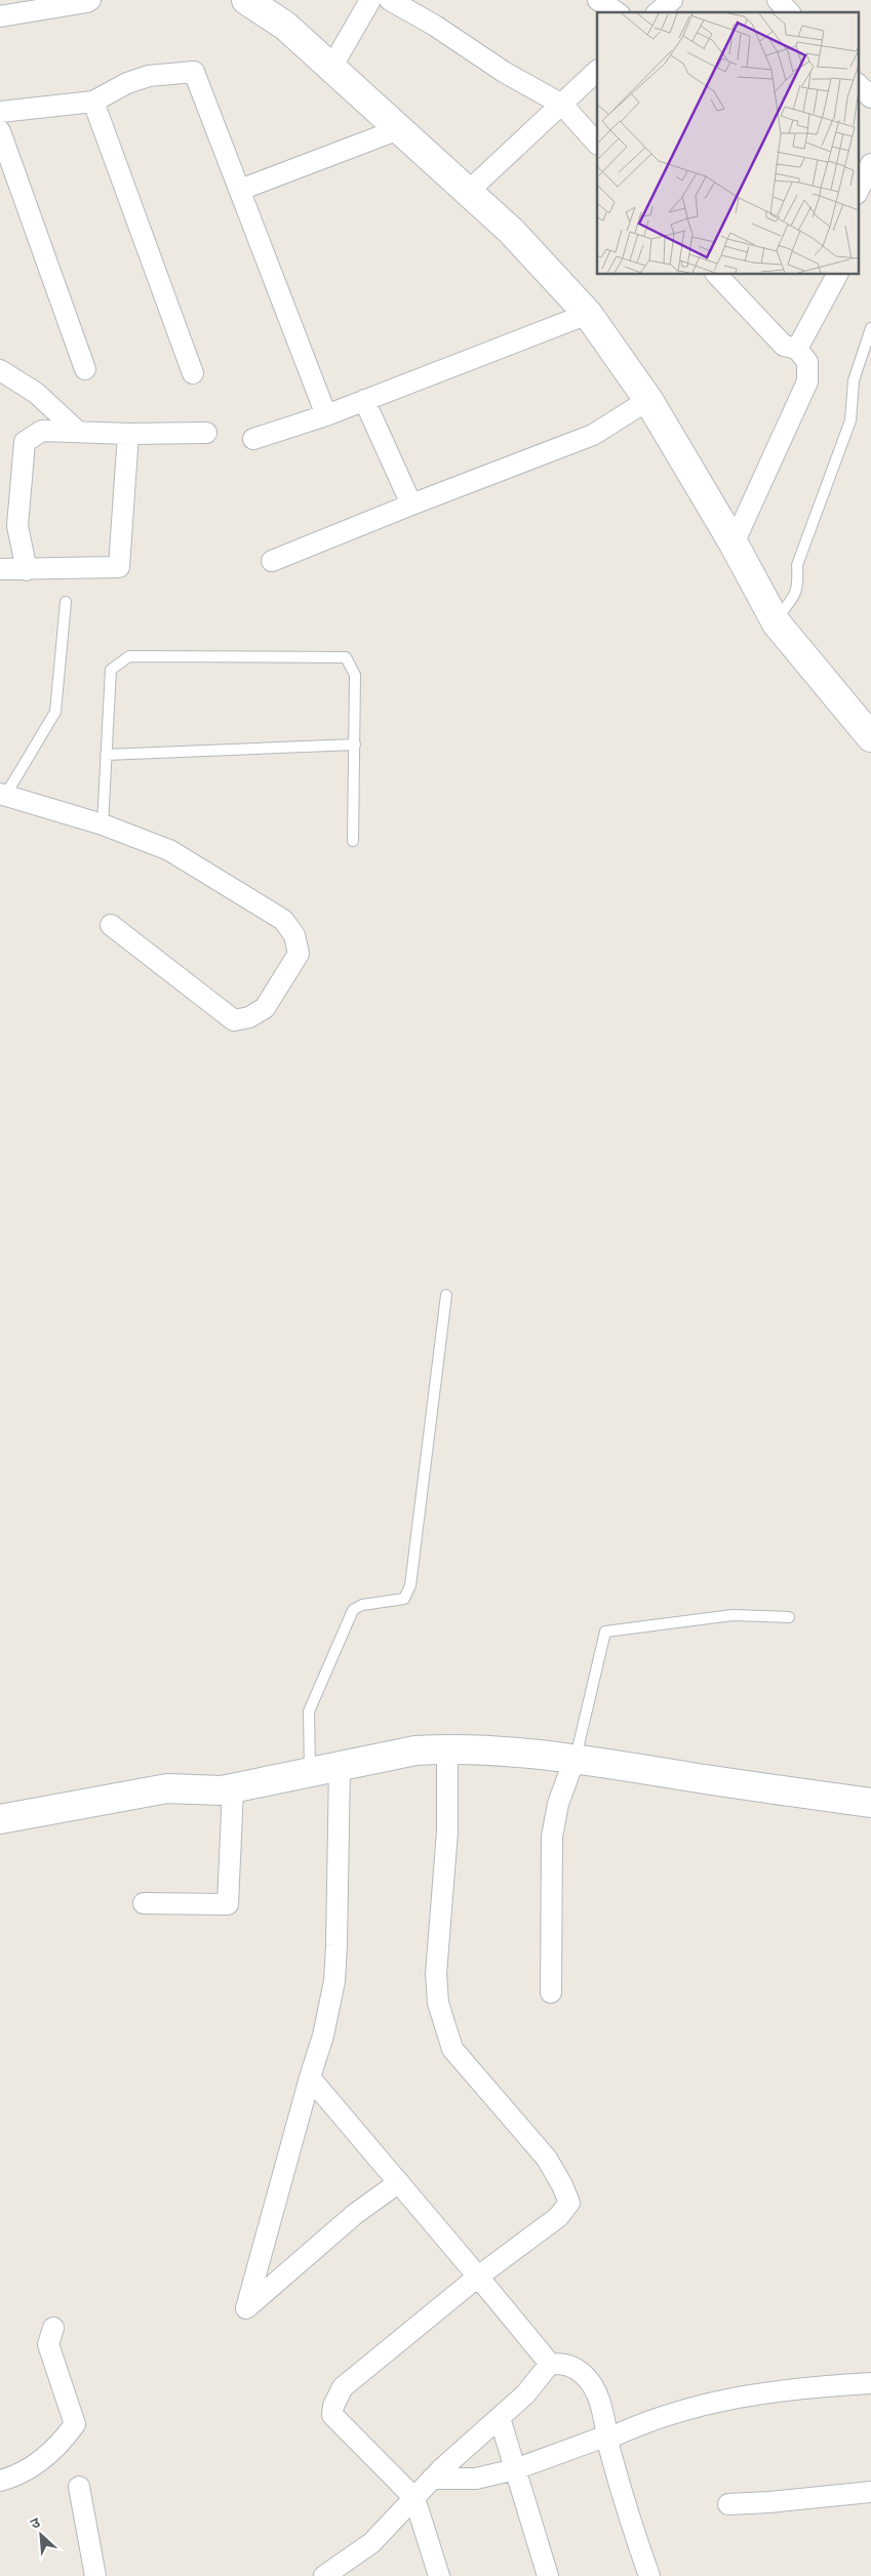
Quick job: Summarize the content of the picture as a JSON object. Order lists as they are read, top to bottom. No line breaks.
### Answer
{"north":"top left"}
